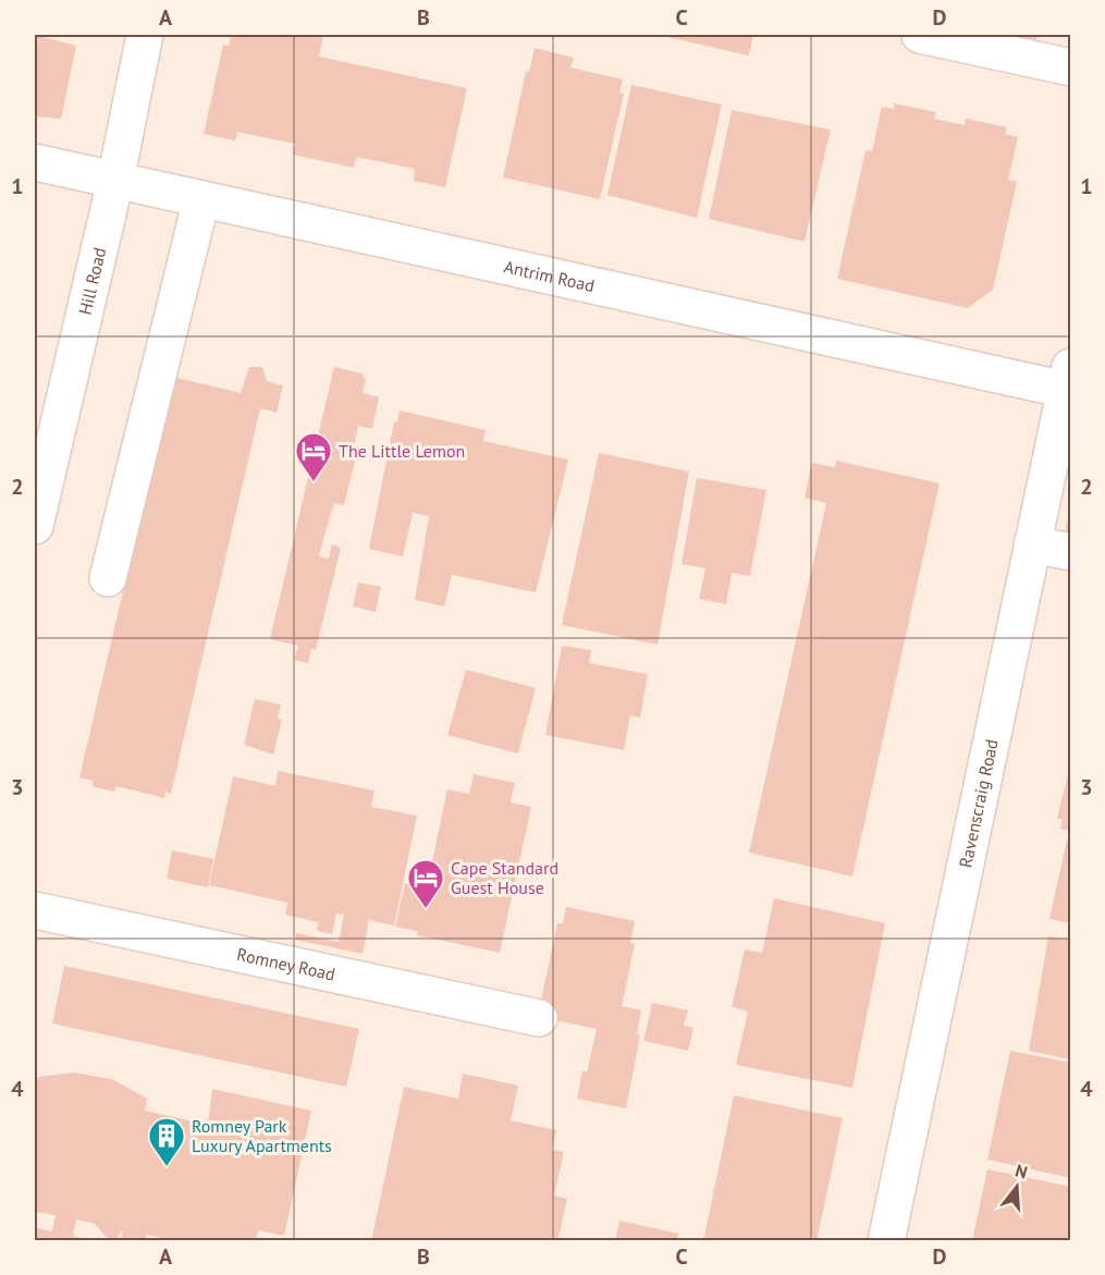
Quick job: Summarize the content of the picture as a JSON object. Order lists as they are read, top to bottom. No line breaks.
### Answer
{"streets":{"street":["Antrim Road","Hill Road","Ravenscraig Road","Romney Road"]},"crossings":[["Antrim Road","Hill Road"],["Antrim Road","Ravenscraig Road"]],"places":{"hotel":["The Little Lemon","Cape Standard Guest House"],"building":["Romney Park Luxury Apartments"]},"north":"top","grid":{"columns":["A","B","C","D"],"rows":["1","2","3","4"]}}
